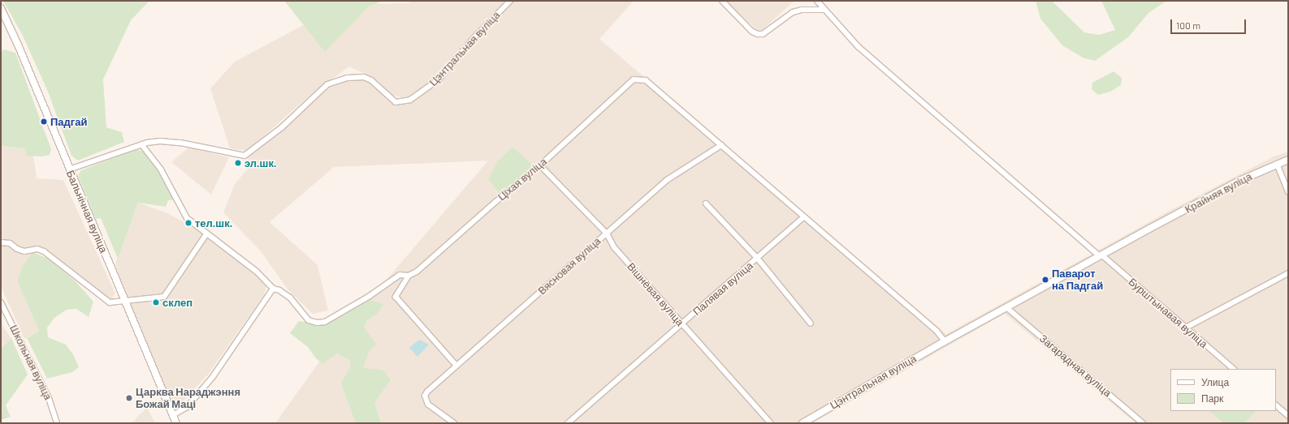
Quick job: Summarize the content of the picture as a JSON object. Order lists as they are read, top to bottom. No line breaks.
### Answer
{"streets":{"street":["Цэнтральная вуліца","Ціхая вуліца","Крайняя вуліца","Бальнічная вуліца","Вясновая вуліца","Палявая вуліца","Вішнёвая вуліца","Бурштынавая вуліца","Школьная вуліца","Загарадная вуліца"]},"crossings":[["Цэнтральная вуліца","Крайняя вуліца"],["Цэнтральная вуліца","Загарадная вуліца"],["Ціхая вуліца","Вясновая вуліца"],["Ціхая вуліца","Вішнёвая вуліца"],["Крайняя вуліца","Бурштынавая вуліца"],["Крайняя вуліца","Загарадная вуліца"],["Вясновая вуліца","Вішнёвая вуліца"],["Палявая вуліца","Вішнёвая вуліца"]],"places":["Падгай","эл.шк.","тел.шк.","Паварот на Падгай","склеп","Царква Нараджэння Божай Маці"],"legend":["Улица","Парк"],"scale_bar":"100 m"}
